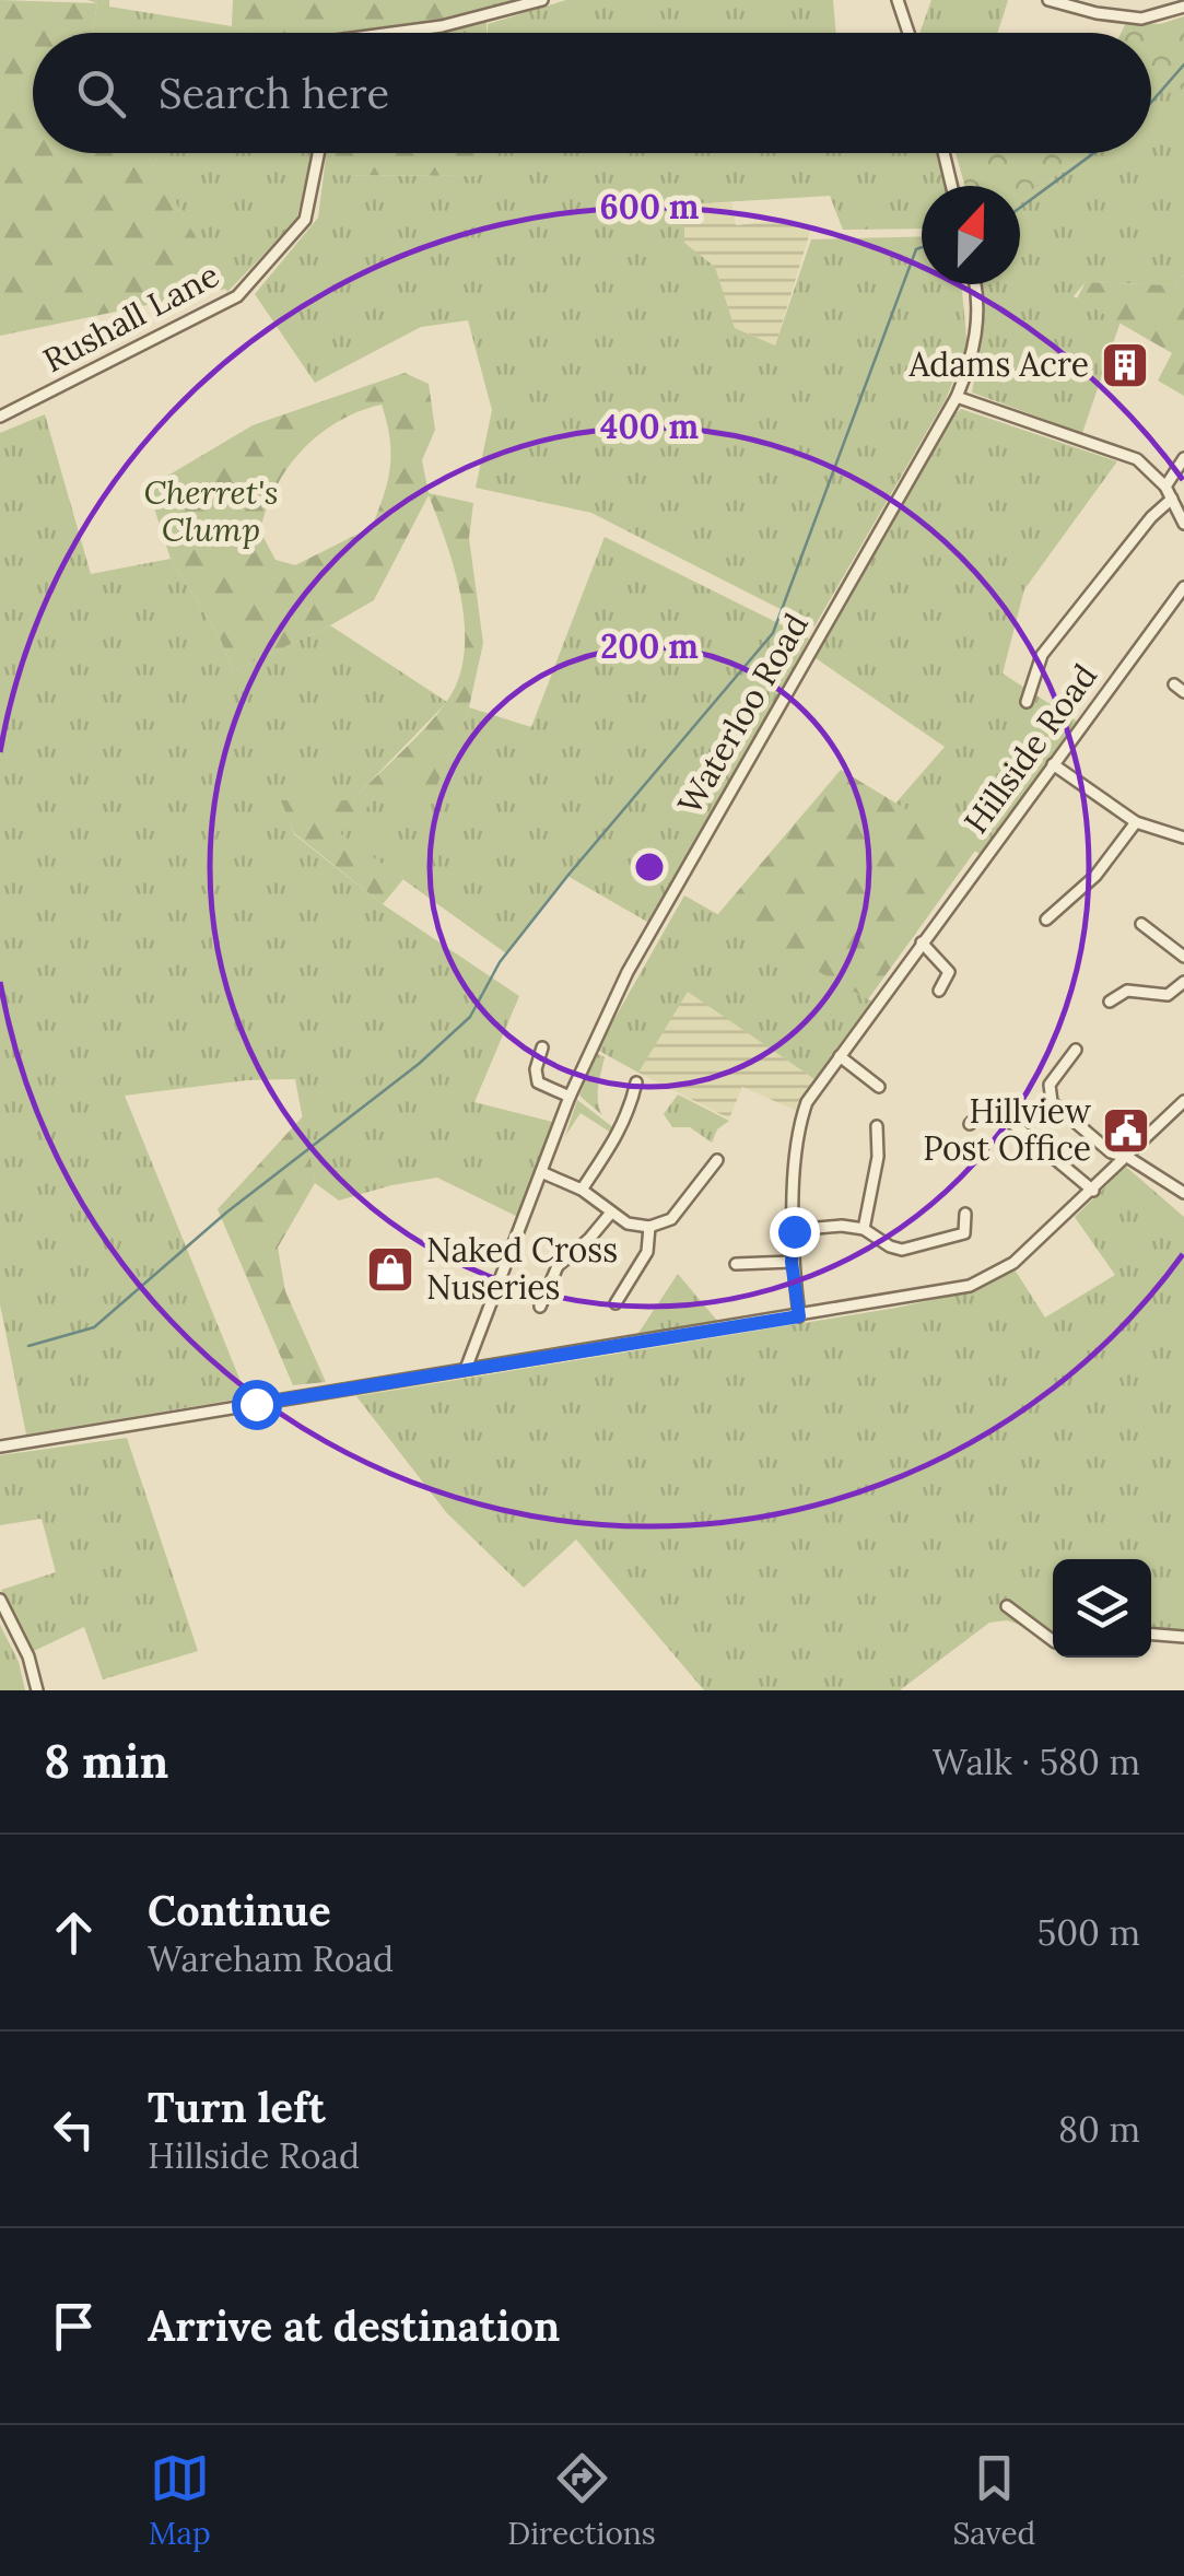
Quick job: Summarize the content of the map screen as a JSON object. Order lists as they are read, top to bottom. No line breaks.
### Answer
{"streets":{"street":["Rushall Lane","Waterloo Road","Hillside Road"]},"parks":["Cherret's Clump"],"places":{"building":["Adams Acre"],"public building":["Hillview Post Office"],"shop":["Naked Cross Nuseries"]},"north":"top","page":{"search":"Search here","heading":["8 min","Walk · 580 m"],"list":[["Continue","Wareham Road","500 m"],["Turn left","Hillside Road","80 m"],"Arrive at destination"],"nav":["Map","Directions","Saved"]},"rings":["600 m","400 m","200 m"]}
